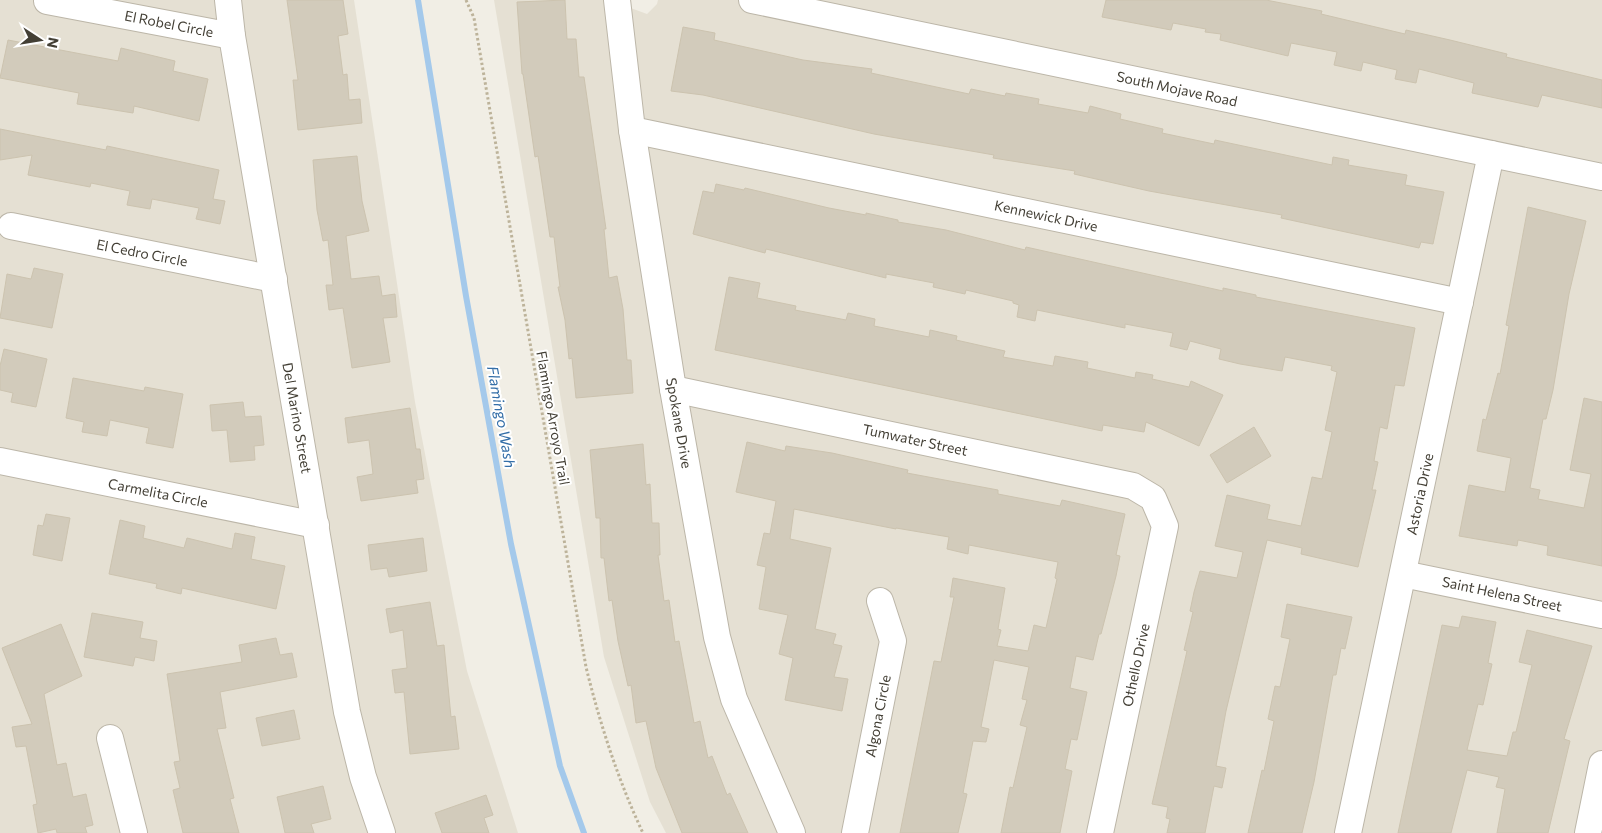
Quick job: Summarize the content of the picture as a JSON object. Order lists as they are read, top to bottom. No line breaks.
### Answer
{"streets":{"street":["El Robel Circle","South Mojave Road","Kennewick Drive","El Cedro Circle","Del Marino Street","Spokane Drive","Tumwater Street","Carmelita Circle","Astoria Drive","Saint Helena Street","Othello Drive","Algona Circle"],"path":["Flamingo Arroyo Trail"]},"crossings":[["El Robel Circle","Del Marino Street"],["South Mojave Road","Astoria Drive"],["Kennewick Drive","Spokane Drive"],["Kennewick Drive","Astoria Drive"],["El Cedro Circle","Del Marino Street"],["Del Marino Street","Carmelita Circle"],["Spokane Drive","Tumwater Street"],["Tumwater Street","Othello Drive"],["Astoria Drive","Saint Helena Street"]],"water":["Flamingo Wash"],"north":"right"}
